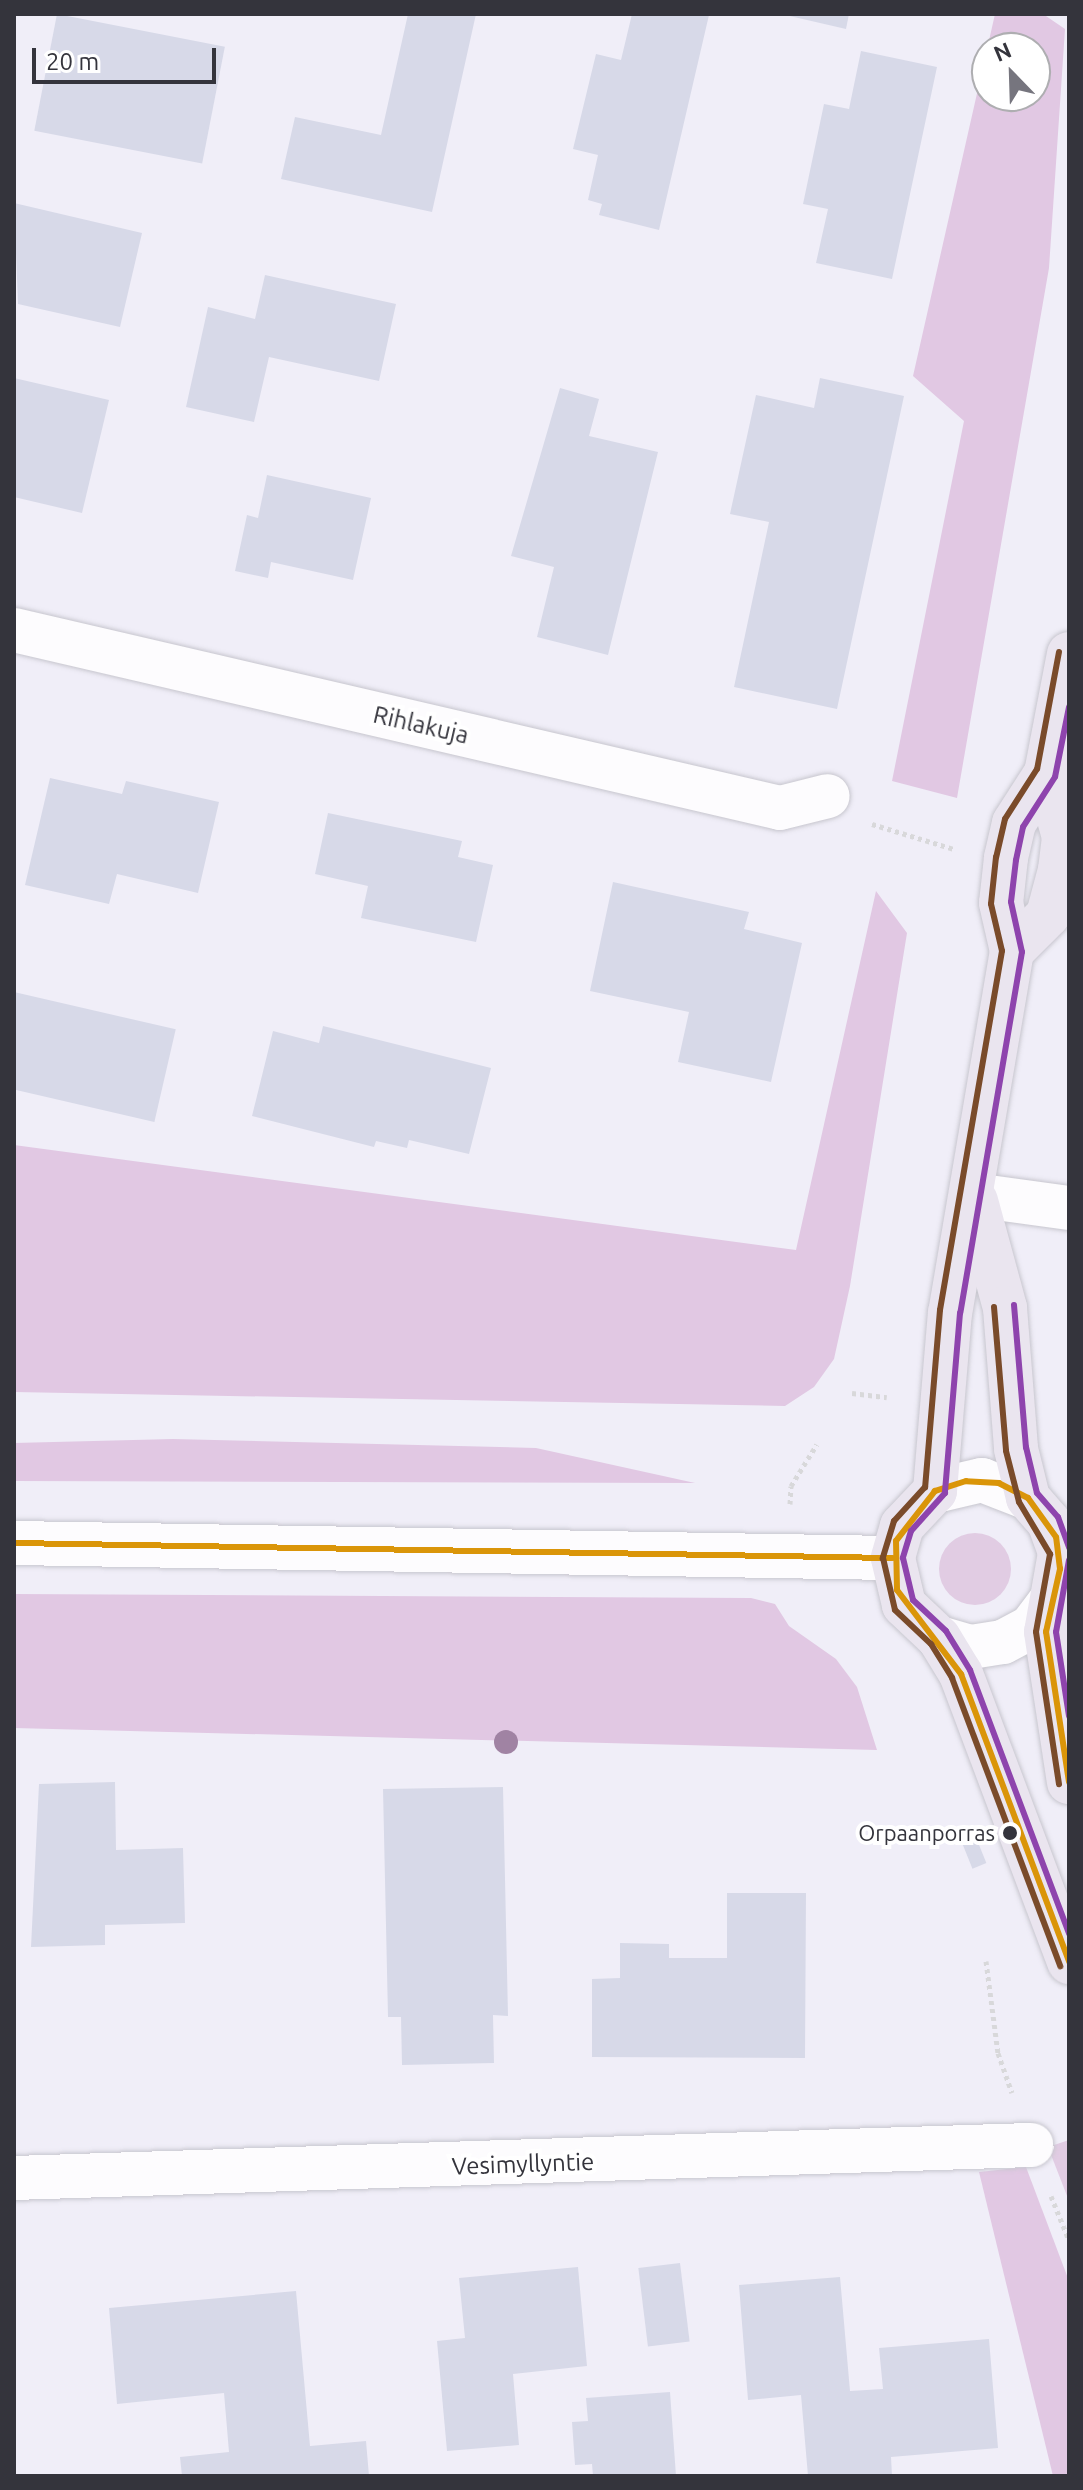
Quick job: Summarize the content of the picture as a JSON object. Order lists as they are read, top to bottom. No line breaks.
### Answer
{"streets":{"street":["Rihlakuja","Vesimyllyntie"]},"places":["Orpaanporras"],"scale_bar":"20 m","north":"top left"}
